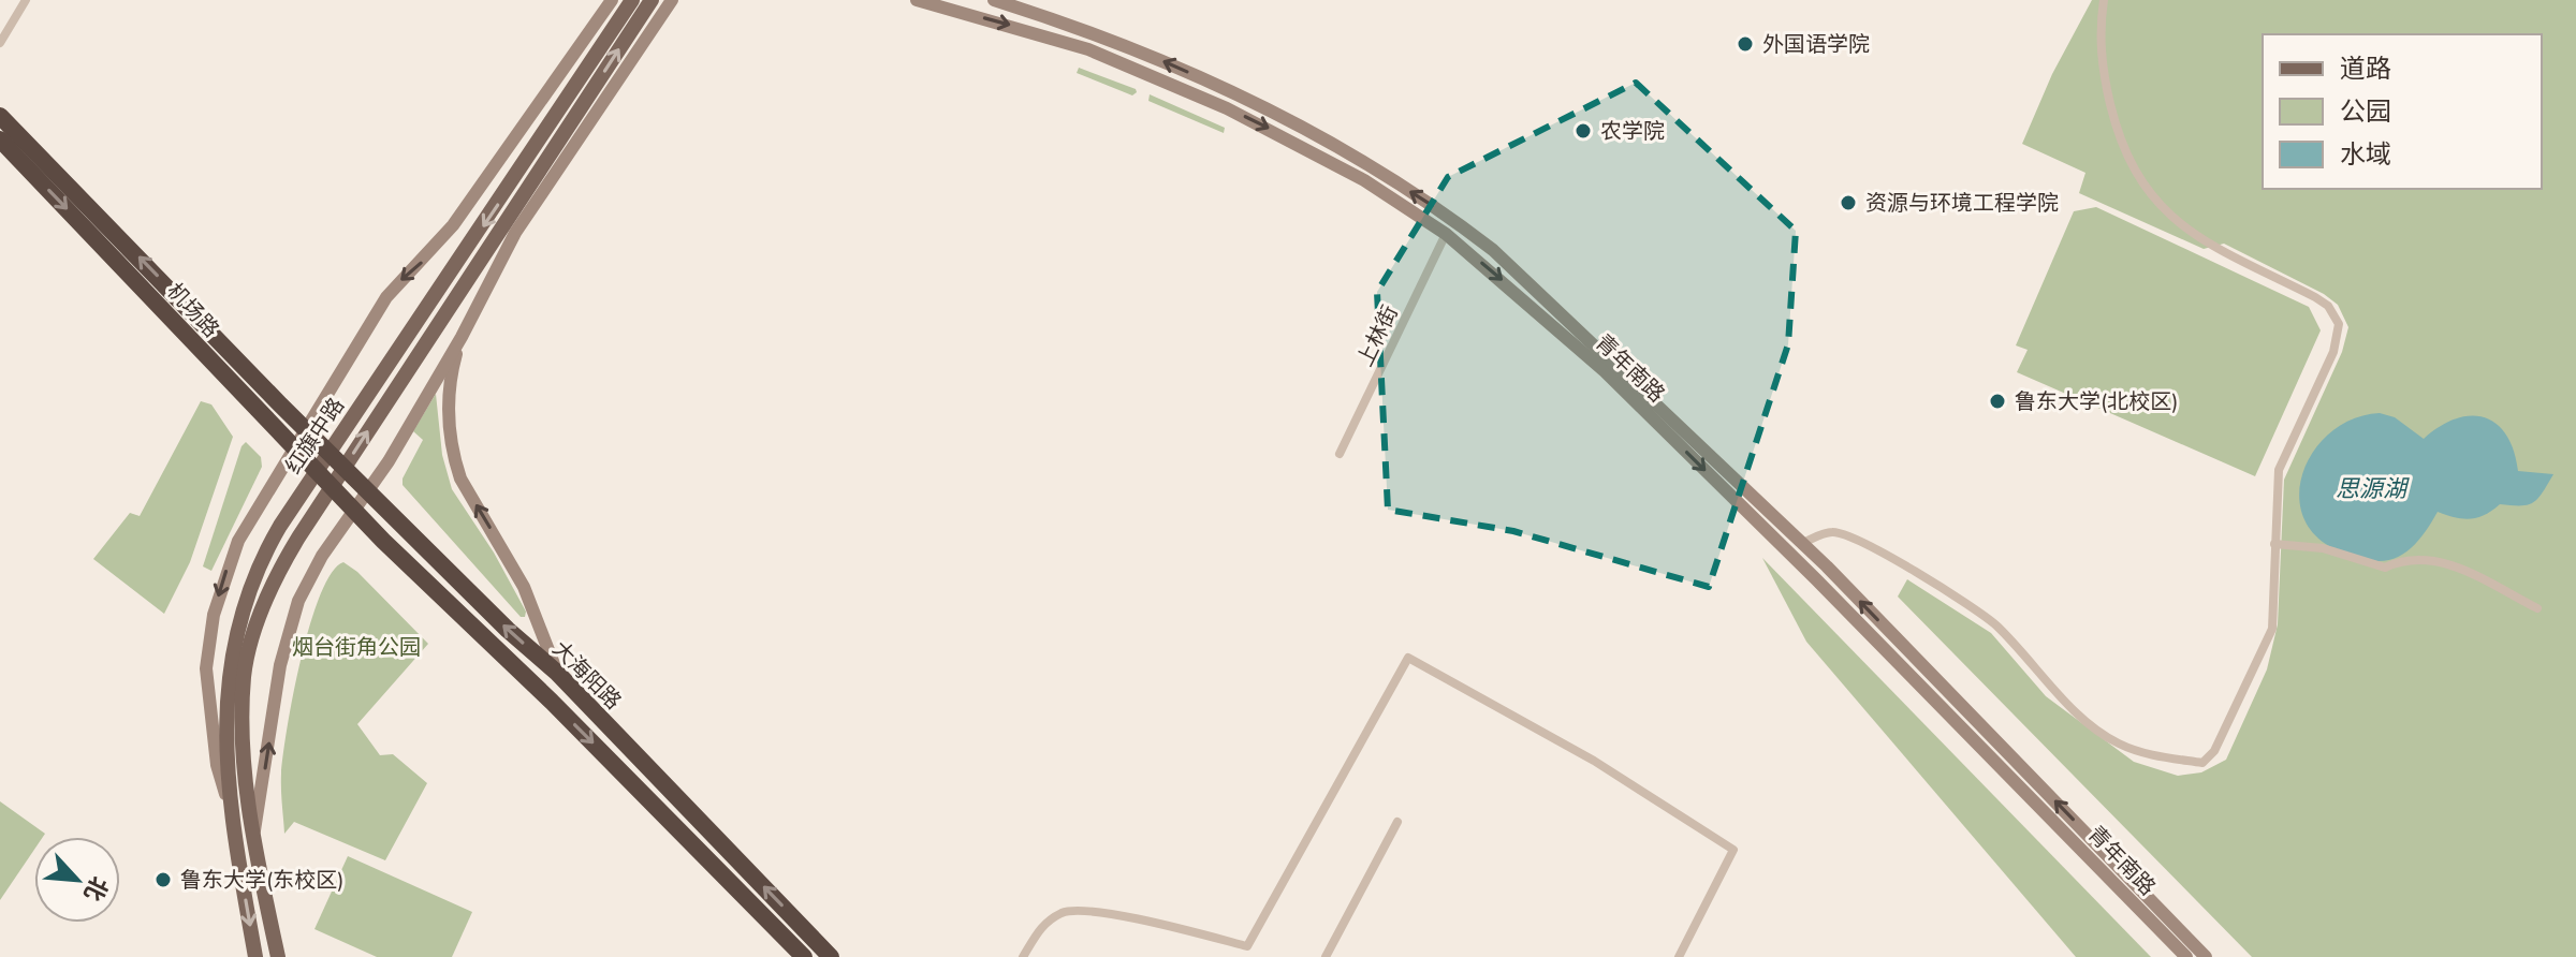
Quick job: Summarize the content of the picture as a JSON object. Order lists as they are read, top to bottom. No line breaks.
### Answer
{"streets":{"highway":["机场路","大海阳路"],"main road":["青年南路","红旗中路"],"street":["上林街"]},"crossings":[["机场路","大海阳路"],["上林街","青年南路"]],"water":["思源湖"],"parks":["烟台街角公园"],"places":["外国语学院","农学院","资源与环境工程学院","鲁东大学(北校区)","鲁东大学(东校区)"],"legend":["道路","公园","水域"],"north":"bottom right"}
